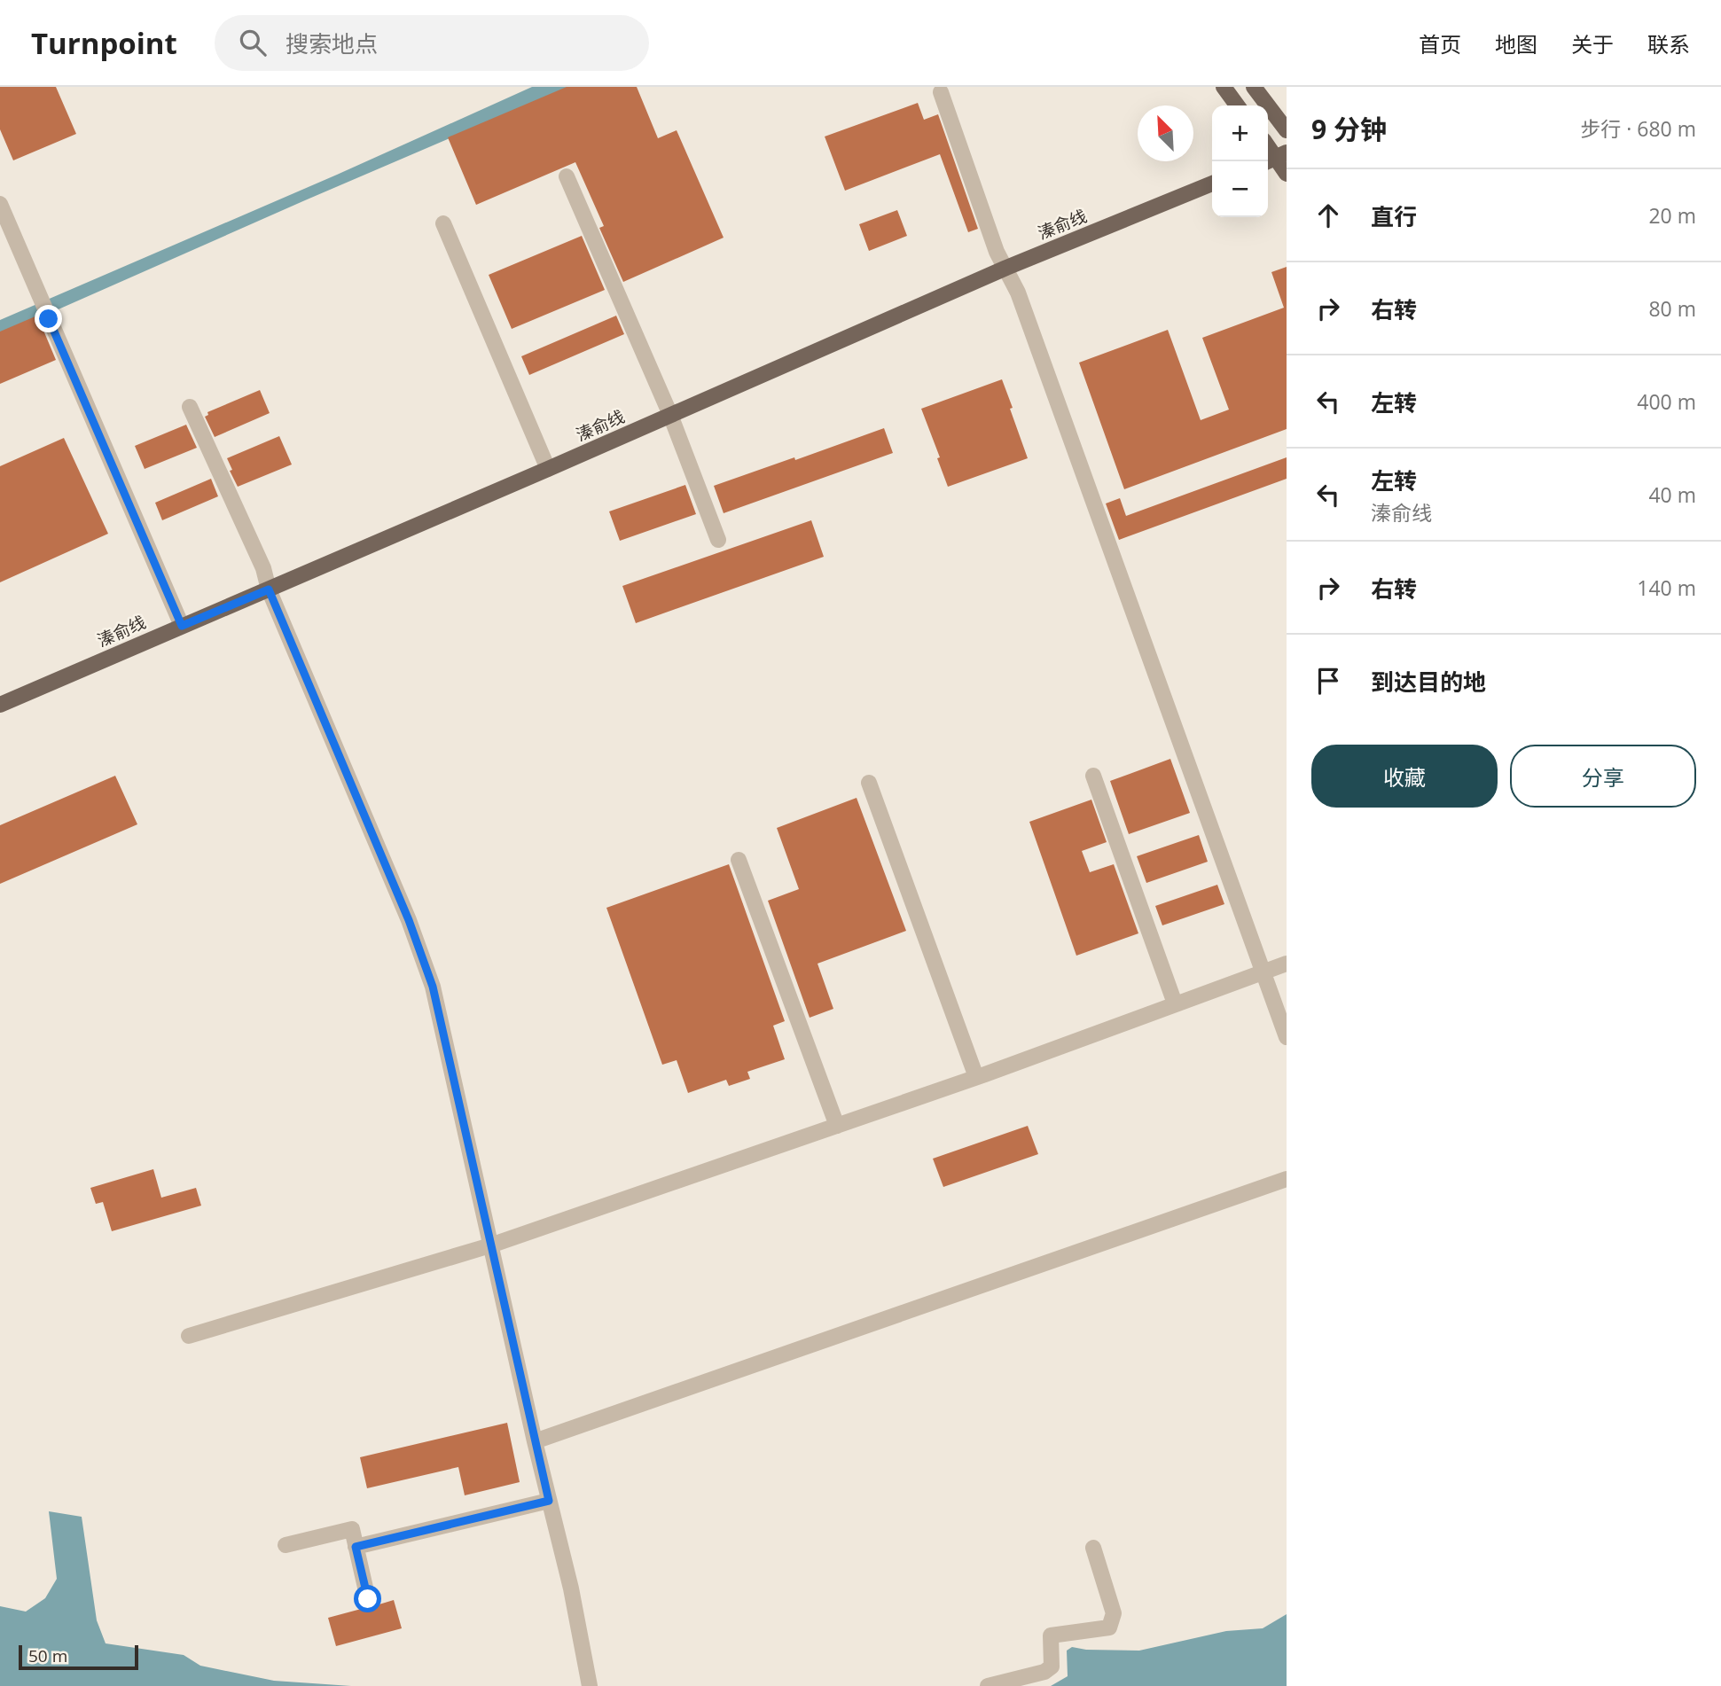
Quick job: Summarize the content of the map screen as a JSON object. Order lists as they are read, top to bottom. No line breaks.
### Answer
{"streets":{"main road":["溱俞线"]},"scale_bar":"50 m","north":"top left","page":{"header":"Turnpoint","search":"搜索地点","nav":["首页","地图","关于","联系"],"heading":["9 分钟","步行 · 680 m"],"map_buttons":["+","−"],"list":[["直行","20 m"],["右转","80 m"],["左转","400 m"],["左转","溱俞线","40 m"],["右转","140 m"],"到达目的地"],"buttons":["收藏","分享"],"scale":"50 m"}}
